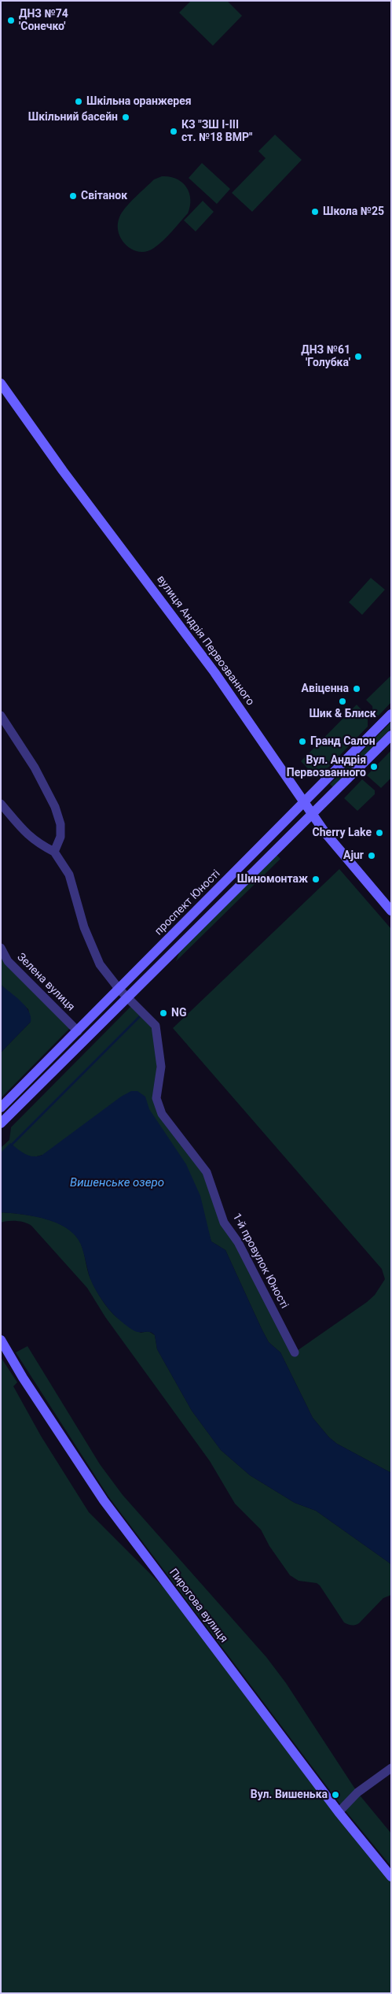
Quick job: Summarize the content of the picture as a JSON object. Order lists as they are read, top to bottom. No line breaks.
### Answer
{"streets":{"main road":["вулиця Андрія Первозванного","проспект Юності","Пирогова вулиця"],"street":["Зелена вулиця","1-й провулок Юності"]},"crossings":[["вулиця Андрія Первозванного","проспект Юності"],["проспект Юності","Зелена вулиця"],["проспект Юності","1-й провулок Юності"]],"water":["Вишенське озеро"],"places":["ДНЗ №74 'Сонечко'","Шкільна оранжерея","Шкільний басейн","КЗ \"ЗШ І-ІІІ ст. №18 ВМР\"","Світанок","Школа №25","ДНЗ №61 'Голубка'","Авіценна","Шик & Блиск","Гранд Салон","Вул. Андрія Первозванного","Cherry Lake","Ajur","Шиномонтаж","NG","Вул. Вишенька"]}
